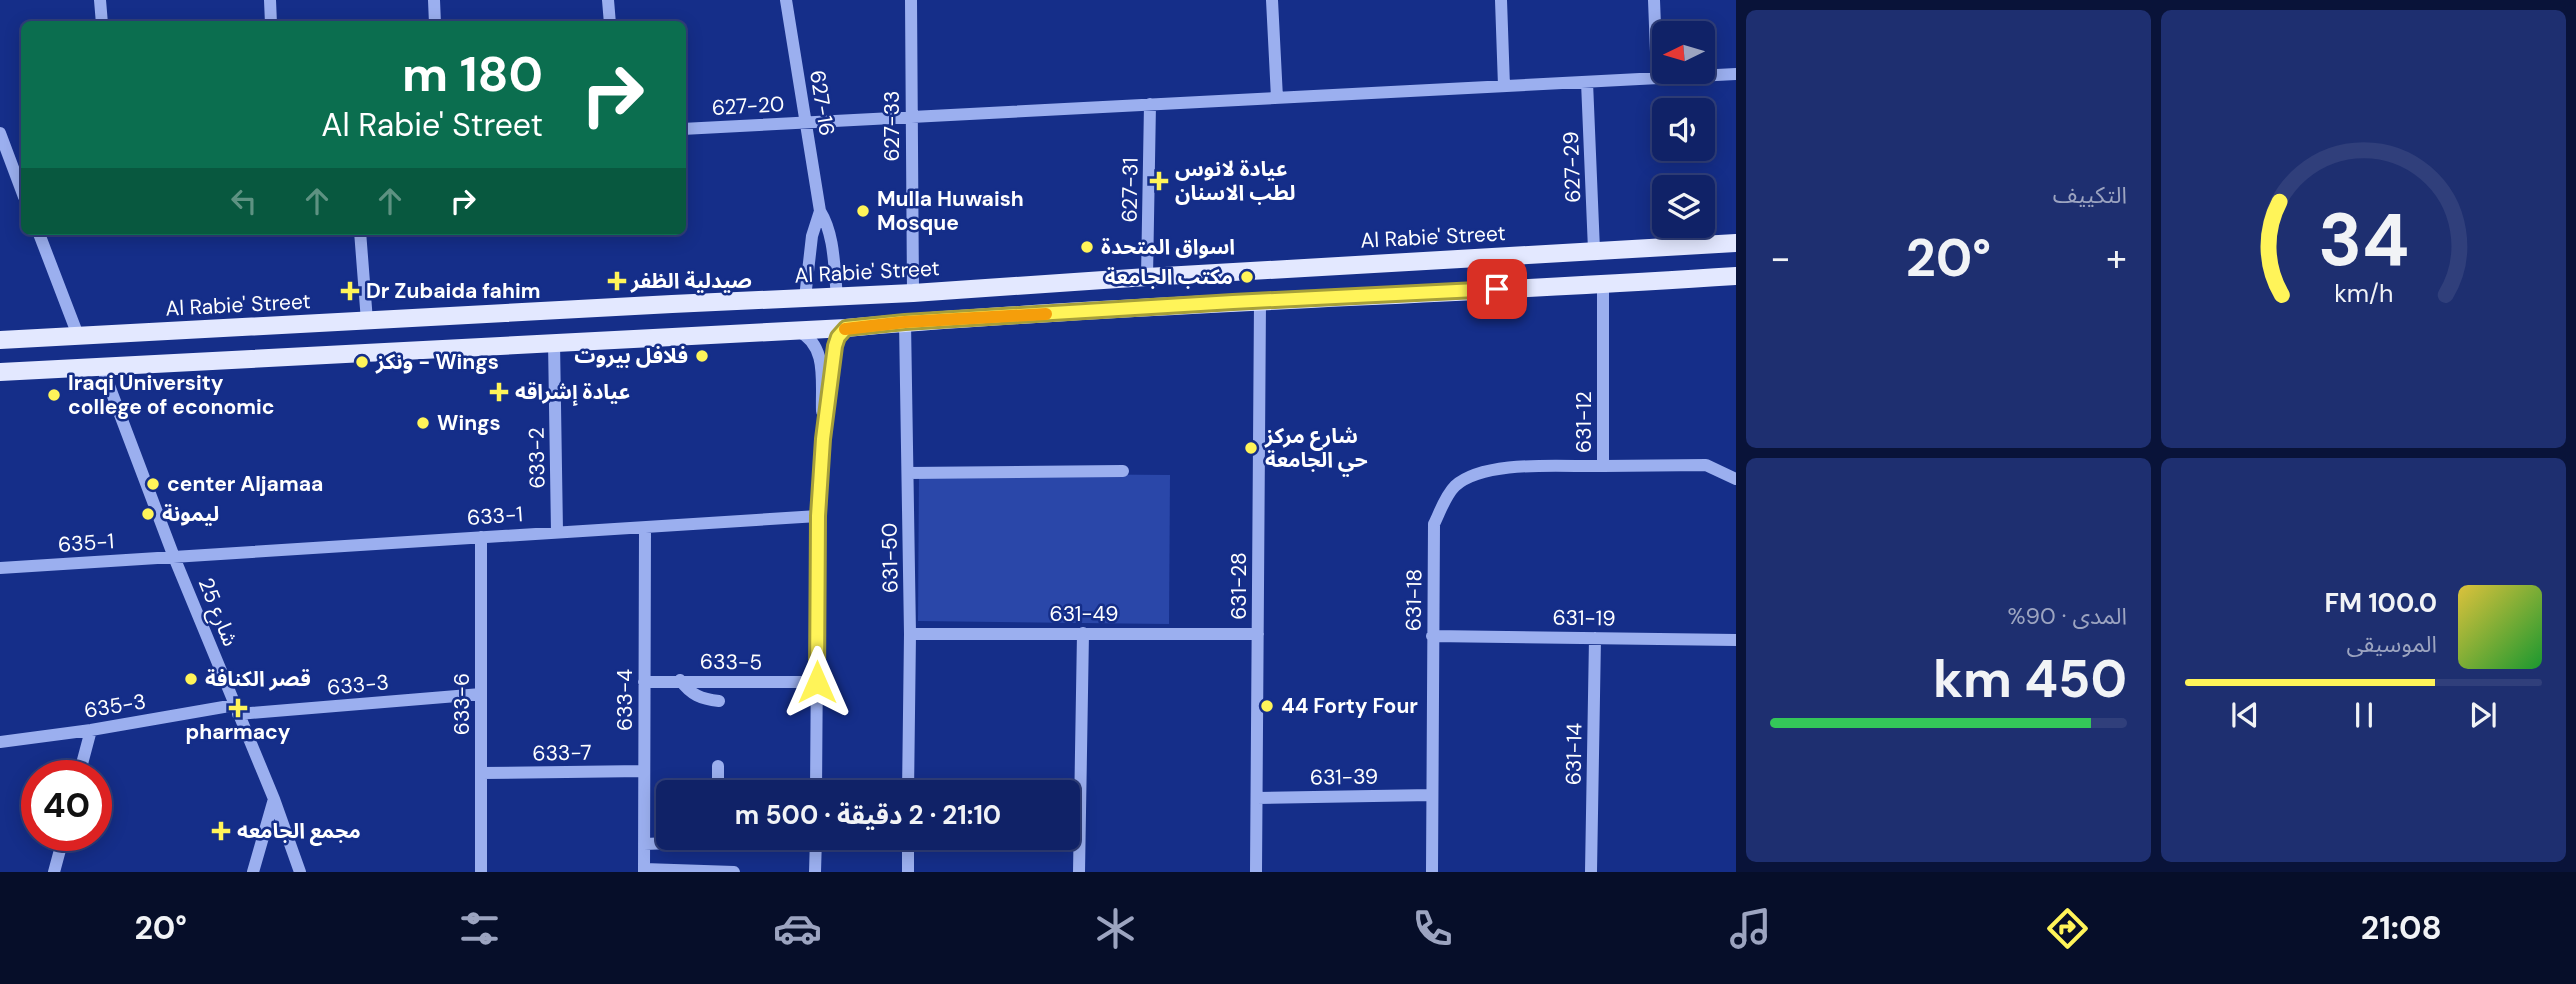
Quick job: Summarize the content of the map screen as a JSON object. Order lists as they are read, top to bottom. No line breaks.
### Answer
{"streets":{"main road":["Al Rabie' Street"],"street":["627-16","627-20","627-33","627-29","627-31","631-12","633-2","633-1","635-1","631-50","631-28","631-18","شارع 25","631-49","631-19","633-5","633-3","633-4","633-6","635-3","633-7","631-14","631-39"]},"crossings":[["627-16","627-20"],["627-16","Al Rabie' Street"],["627-20","627-33"],["627-20","627-29"],["627-20","627-31"],["627-33","Al Rabie' Street"],["627-29","Al Rabie' Street"],["627-31","Al Rabie' Street"],["631-12","631-18"],["633-2","633-1"],["633-1","635-1"],["633-1","شارع 25"],["633-1","633-4"],["633-1","633-6"],["635-1","شارع 25"],["631-50","631-49"],["631-28","631-49"],["631-28","631-39"],["631-18","631-19"],["631-18","631-39"],["شارع 25","633-3"],["شارع 25","635-3"],["631-19","631-14"],["633-5","633-4"],["633-3","633-6"],["633-3","635-3"],["633-4","633-7"],["633-6","633-7"]],"places":{"health":["عيادة لانوس لطب الاسنان","صيدلية الظفر","Dr Zubaida fahim","عيادة إشراقه","pharmacy","مجمع الجامعه"],"other":["Mulla Huwaish Mosque","اسواق المتحدة","مكتب الجامعة","فلافل بيروت","ونكز - Wings","Iraqi University college of economic","Wings","شارع مركز حي الجامعة","center Aljamaa","ليمونة","قصر الكنافة","44 Forty Four"]},"north":"left","page":{"tile":["التكييف",["المدى · 90%","450 km"]],"turn":["180 m","Al Rabie' Street"],"heat":["−","20°","+"],"song":["100.0 FM","الموسيقى"],"limit":"40","trip":"21:10 · 2 دقيقة · 500 m","tabs":["21:08","20°"],"gauge":["34","km/h"]}}
